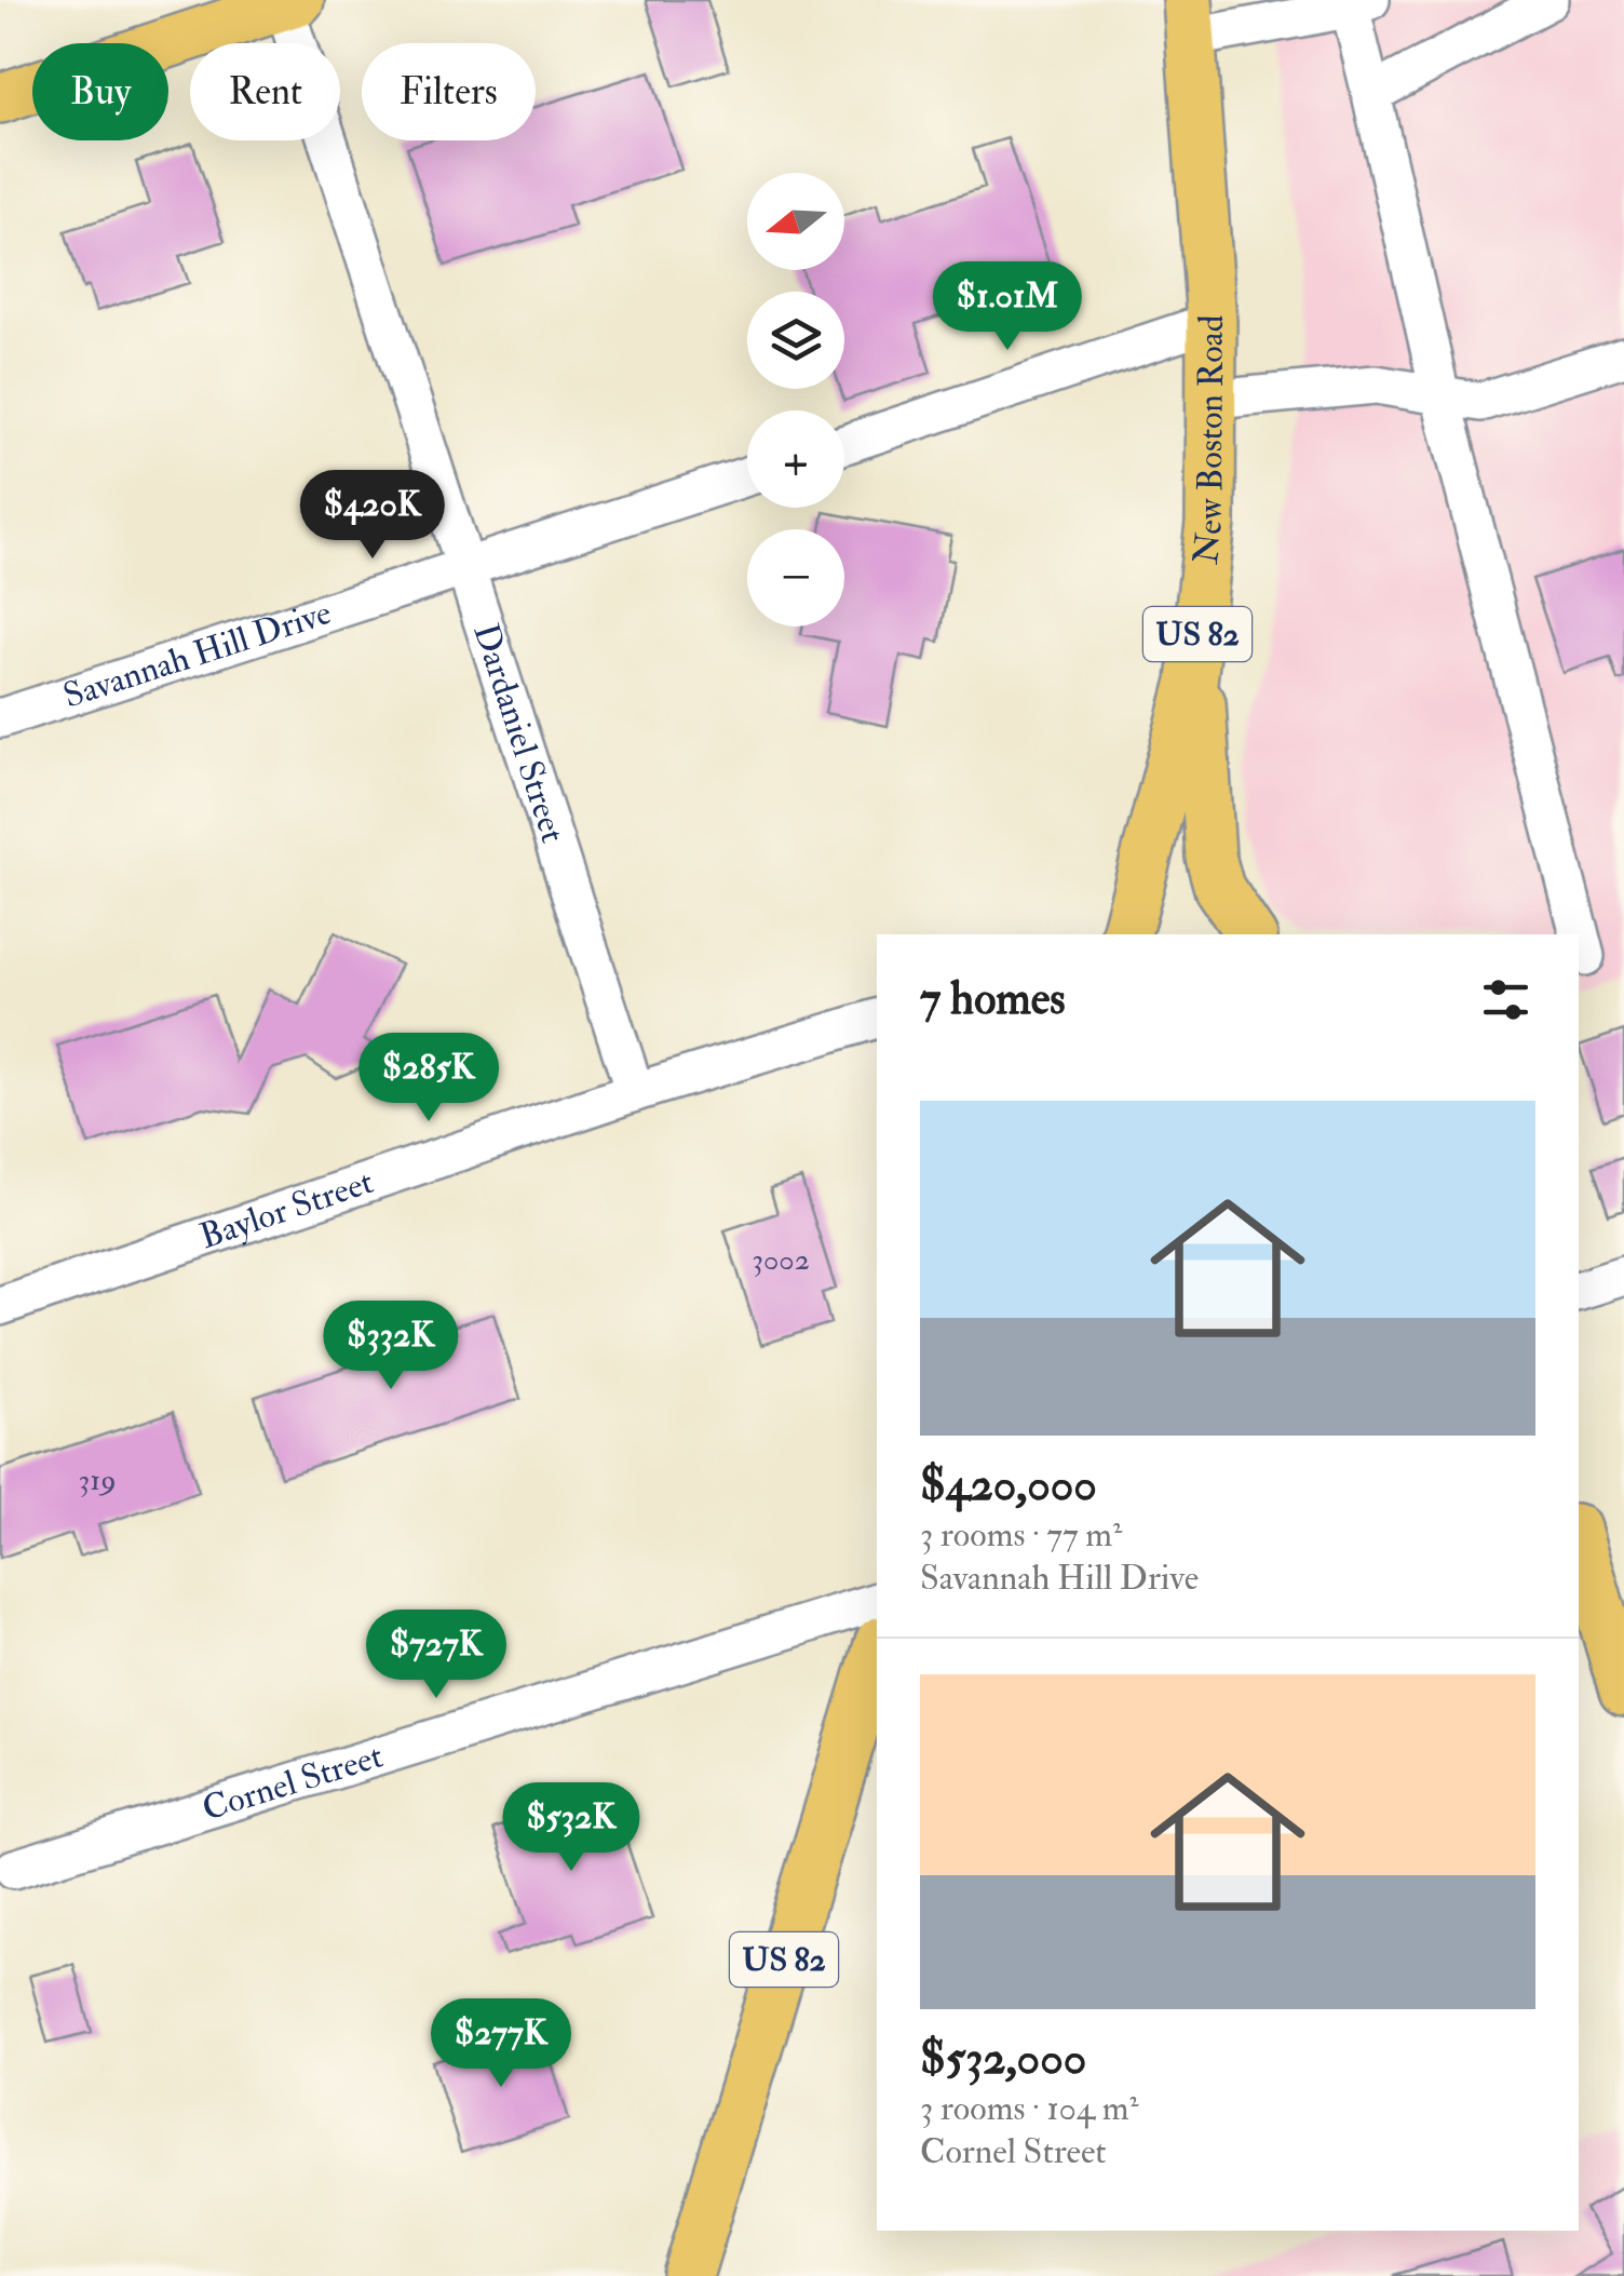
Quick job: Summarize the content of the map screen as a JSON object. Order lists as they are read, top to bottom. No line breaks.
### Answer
{"streets":{"main road":["New Boston Road","US 82"],"street":["Savannah Hill Drive","Dardaniel Street","Baylor Street","Cornel Street"]},"crossings":[["Savannah Hill Drive","Dardaniel Street"],["Dardaniel Street","Baylor Street"]],"house_numbers":["3002","319"],"north":"left","page":{"chip":["Buy","Rent","Filters"],"map_buttons":["+","−"],"price":["$1.01M","$420K","$285K","$332K","$727K","$532K","$277K"],"heading":"7 homes","list":[{"name":"$420,000","note":"3 rooms · 77 m² · Savannah Hill Drive"},{"name":"$532,000","note":"3 rooms · 104 m² · Cornel Street"}]}}
